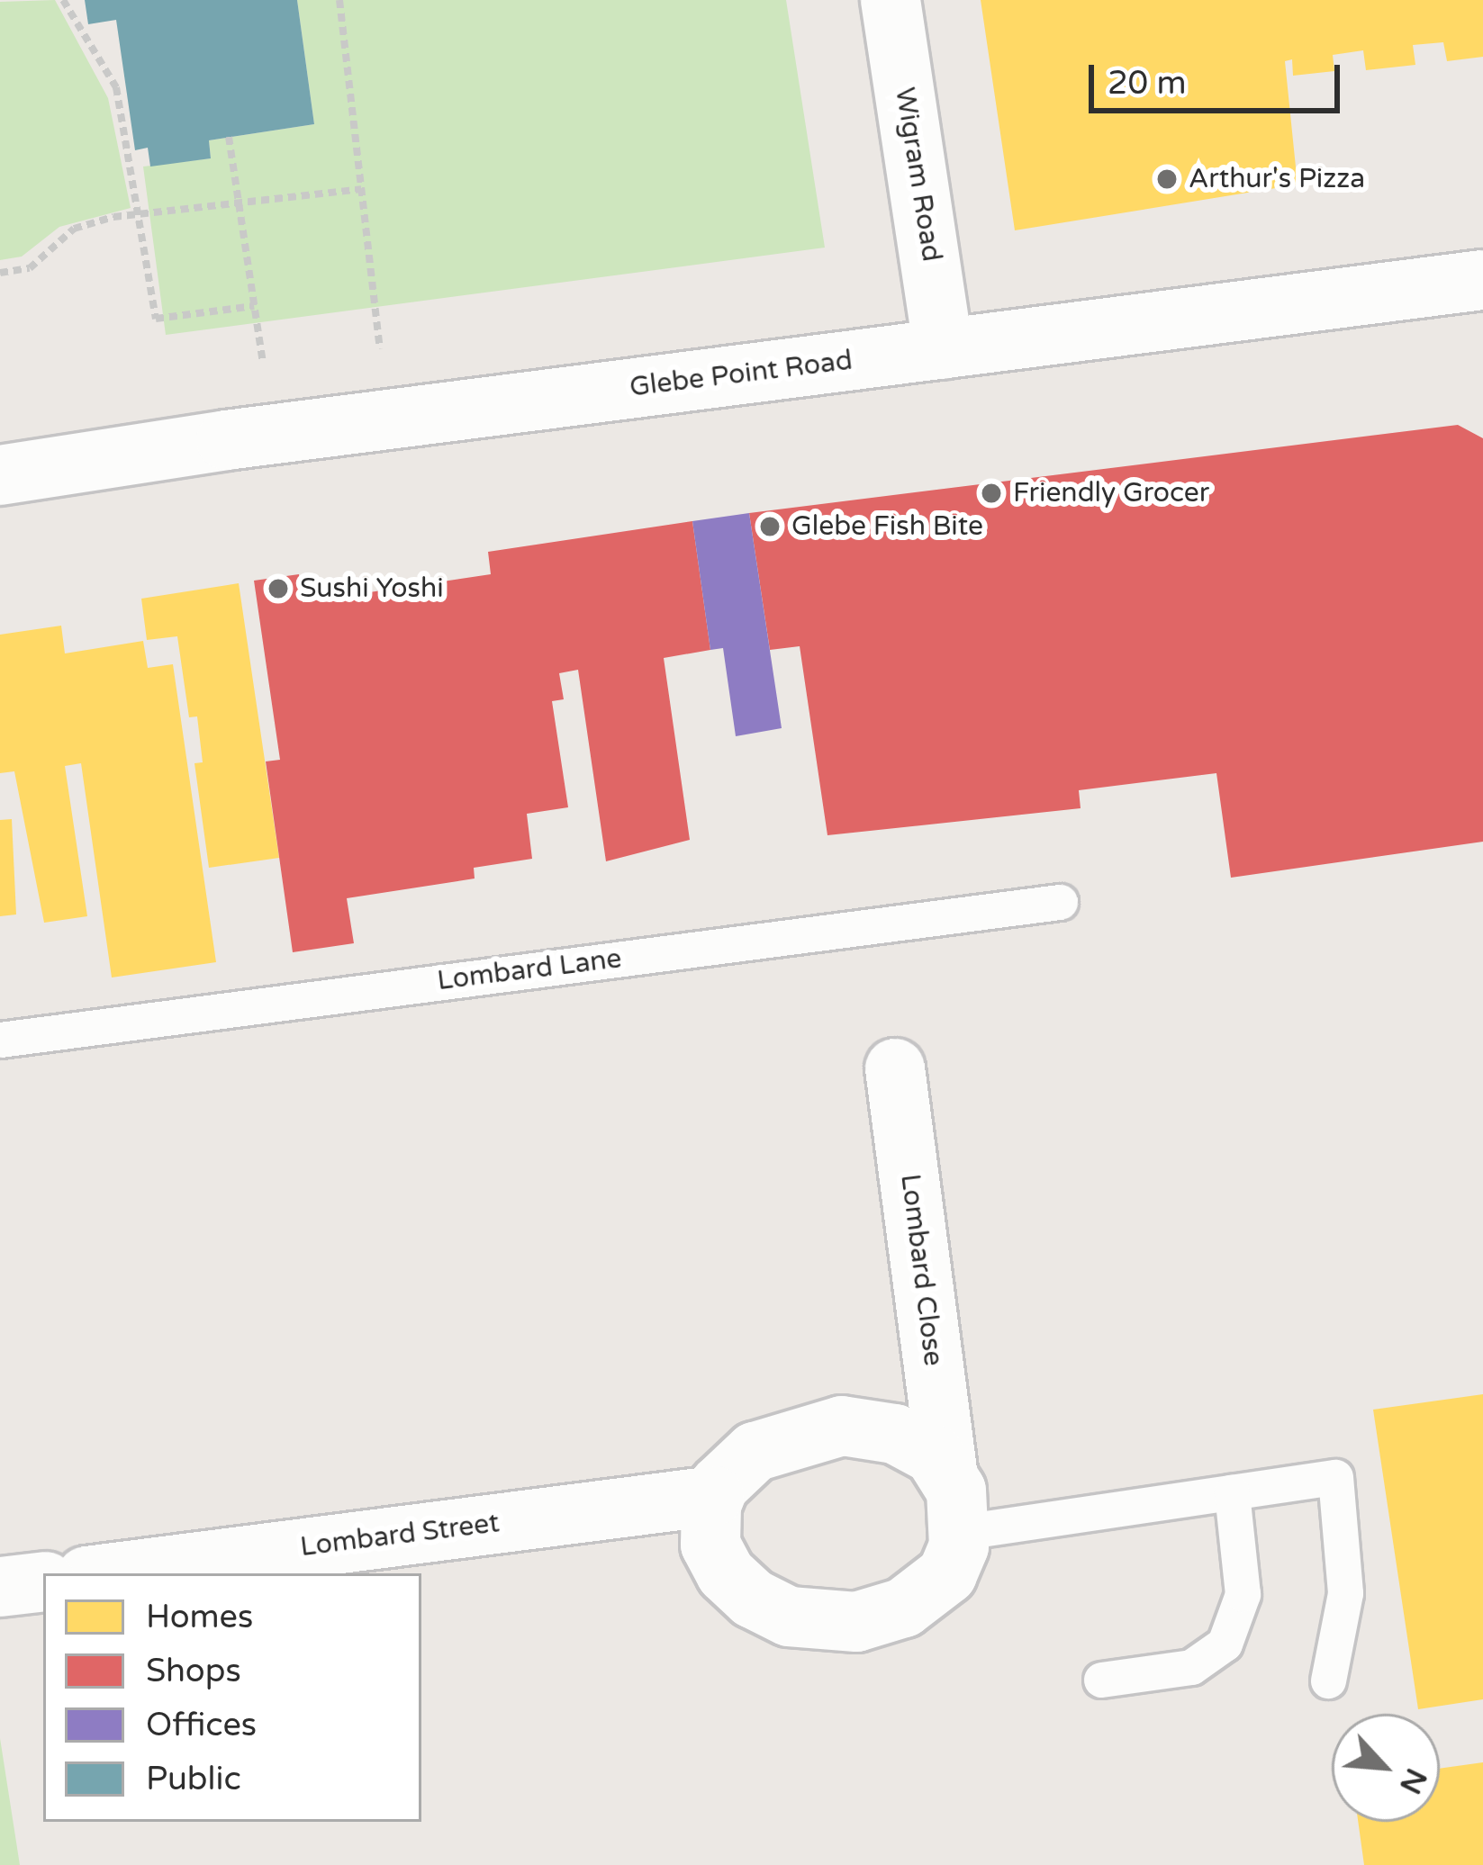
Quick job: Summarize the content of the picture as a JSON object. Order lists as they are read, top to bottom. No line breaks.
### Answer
{"streets":{"street":["Wigram Road","Glebe Point Road","Lombard Close","Lombard Street"],"lane":["Lombard Lane"]},"crossings":[["Wigram Road","Glebe Point Road"],["Lombard Close","Lombard Street"]],"places":["Arthur's Pizza","Friendly Grocer","Glebe Fish Bite","Sushi Yoshi"],"legend":["Homes","Shops","Offices","Public"],"scale_bar":"20 m","north":"bottom right"}
